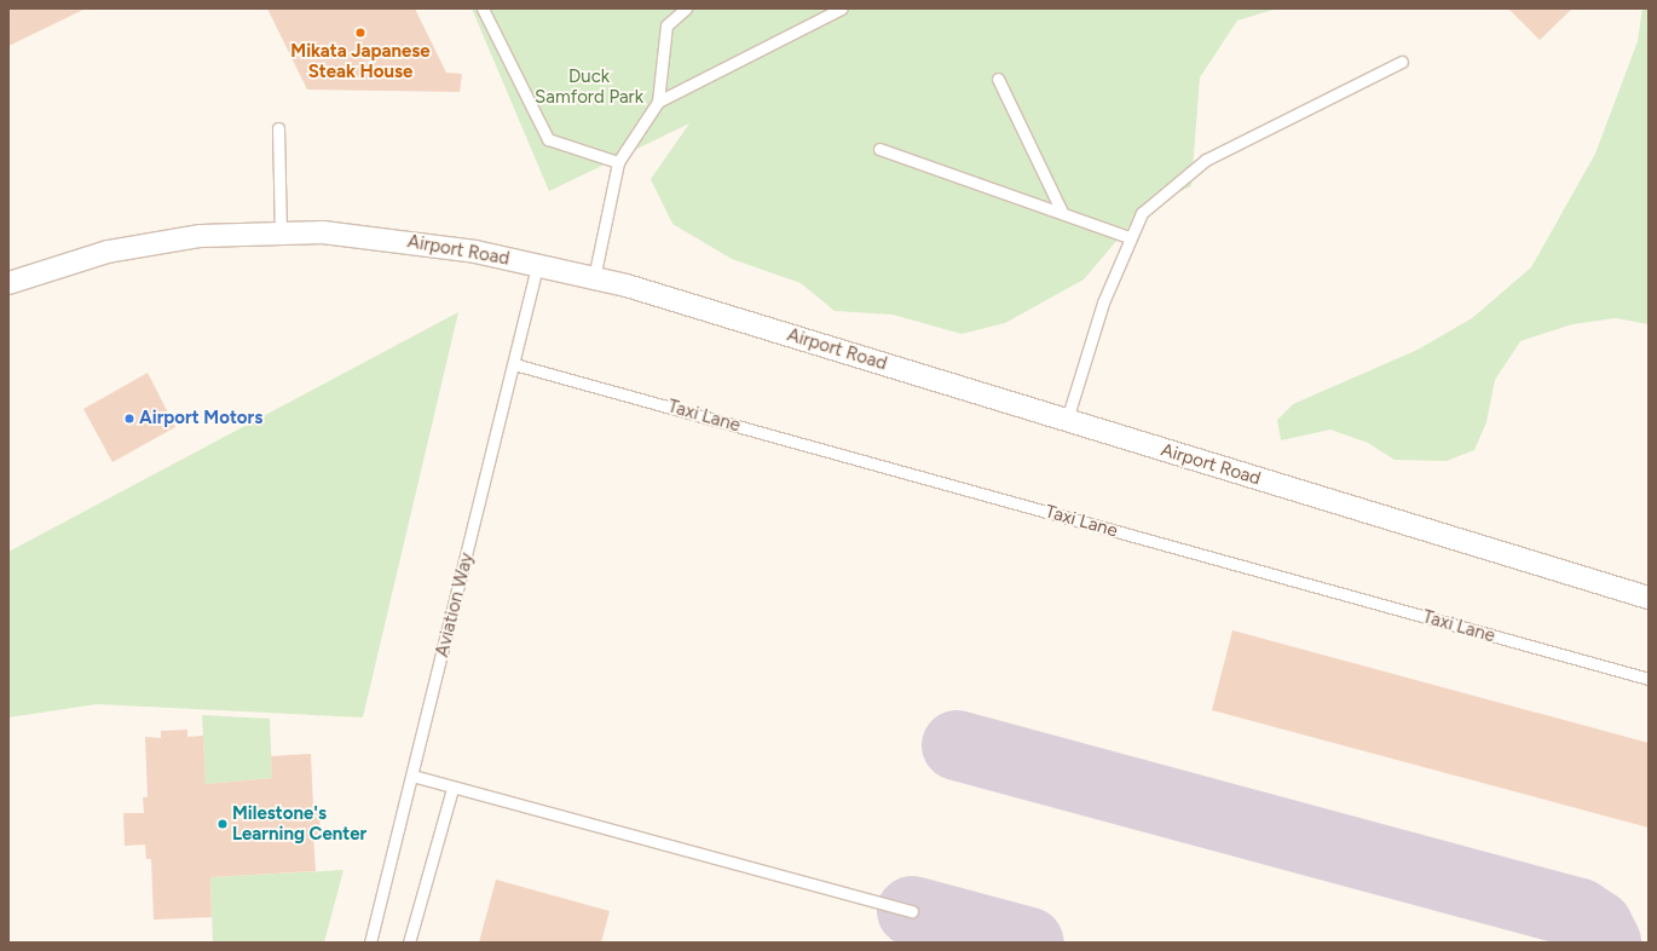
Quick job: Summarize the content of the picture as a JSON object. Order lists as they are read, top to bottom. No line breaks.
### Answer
{"streets":{"street":["Airport Road"],"lane":["Taxi Lane","Aviation Way"]},"crossings":[["Airport Road","Aviation Way"],["Taxi Lane","Aviation Way"]],"parks":["Duck Samford Park"],"places":["Mikata Japanese Steak House","Airport Motors","Milestone's Learning Center"]}
